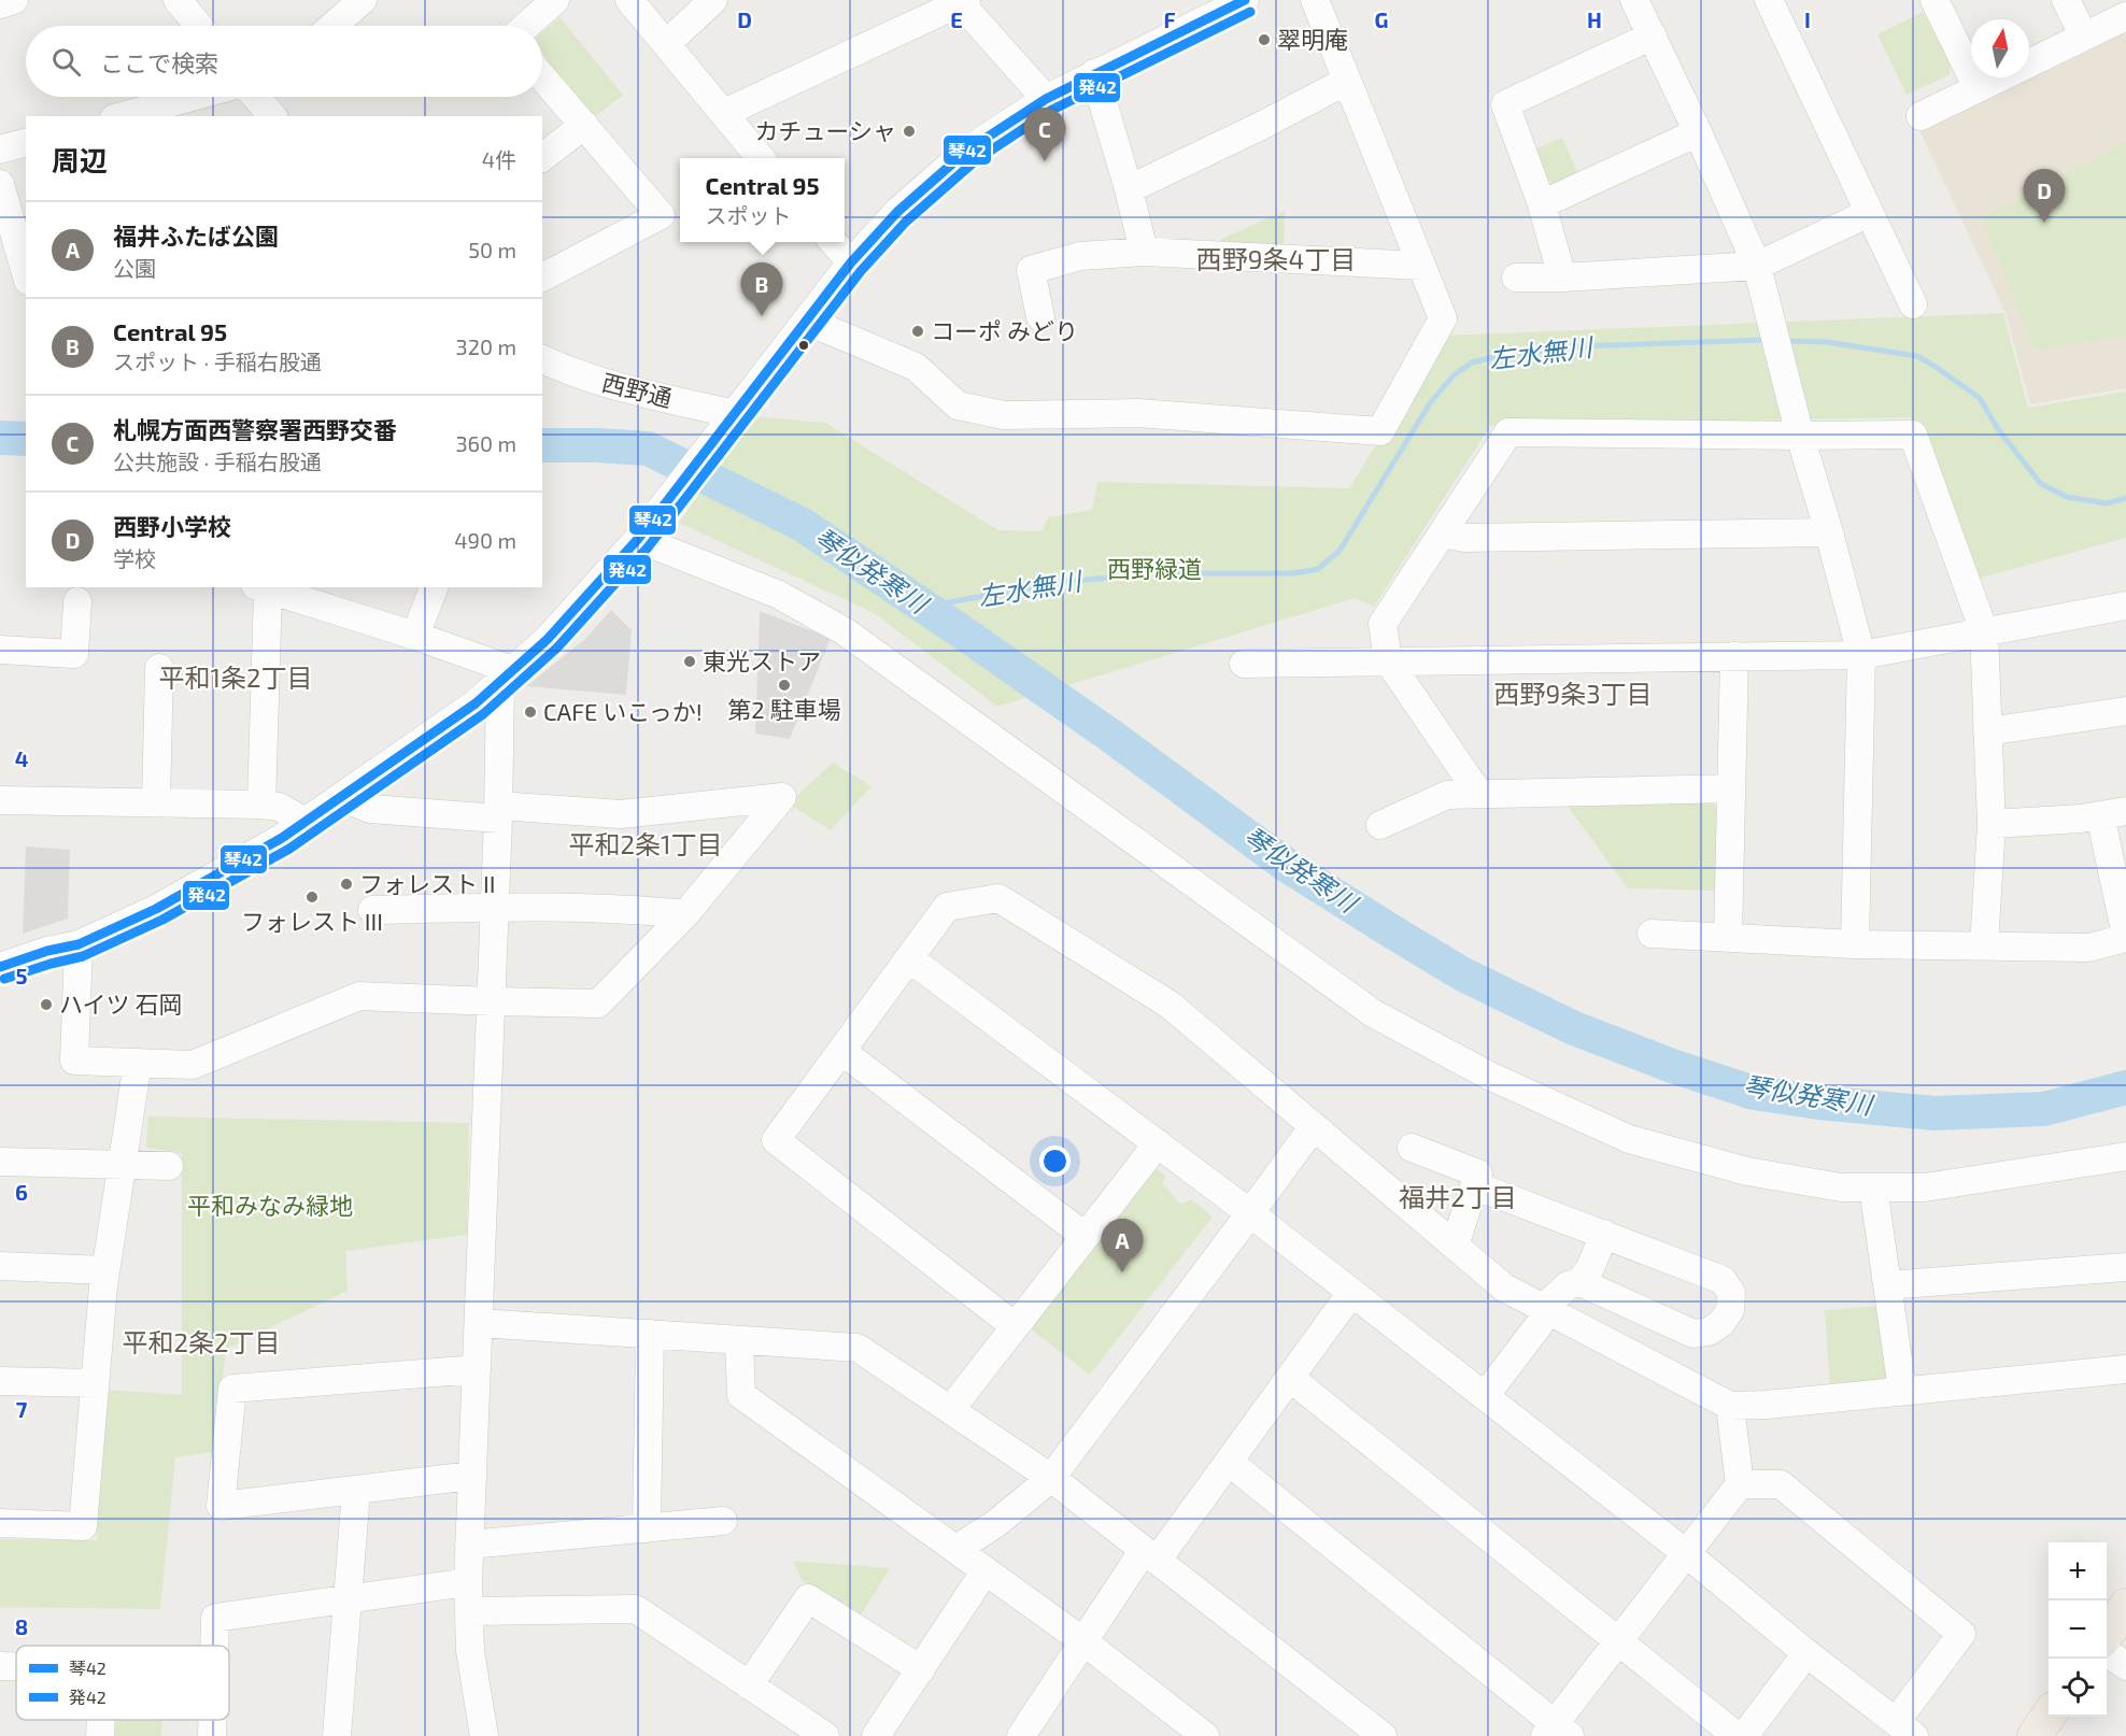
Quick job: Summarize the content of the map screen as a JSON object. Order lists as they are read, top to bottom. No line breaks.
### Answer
{"streets":{"street":["西野通"]},"districts":["西野9条4丁目","平和1条2丁目","西野9条3丁目","平和2条1丁目","福井2丁目","平和2条2丁目"],"water":["左水無川","琴似発寒川"],"parks":["西野緑道","平和みなみ緑地"],"places":["翠明庵","カチューシャ","コーポ みどり","東光ストア","第2 駐車場","CAFE いこっか!","フォレスト II","フォレスト III","ハイツ 石岡"],"lines":["transit line 琴42","transit line 発42"],"legend":["琴42","発42"],"north":"top","page":{"search":"ここで検索","pins":["C","D","B","A"],"heading":["周辺","4件"],"popup":["Central 95","スポット"],"list":[{"mark":"A","name":"福井ふたば公園","note":"公園","value":"50 m"},{"mark":"B","name":"Central 95","note":"スポット · 手稲右股通","value":"320 m"},{"mark":"C","name":"札幌方面西警察署西野交番","note":"公共施設 · 手稲右股通","value":"360 m"},{"mark":"D","name":"西野小学校","note":"学校","value":"490 m"}],"map_buttons":["+","−"]},"grid":{"columns":["D","E","F","G","H","I"],"rows":["4","5","6","7","8"]}}
